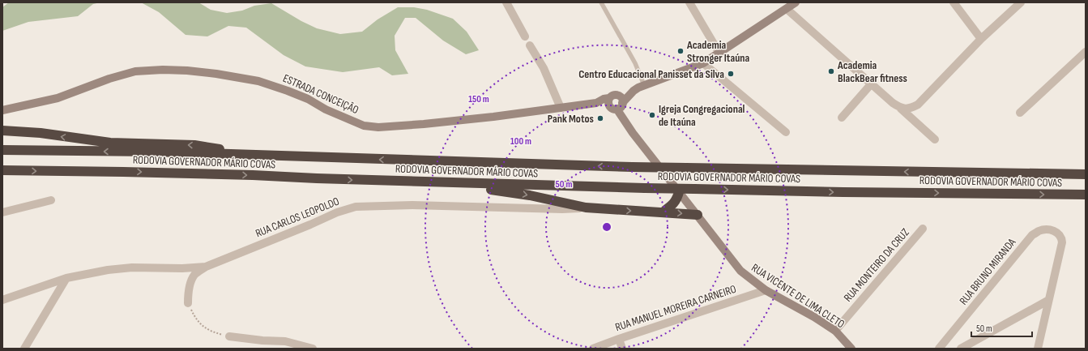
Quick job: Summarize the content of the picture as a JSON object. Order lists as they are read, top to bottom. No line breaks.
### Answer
{"streets":{"highway":["RODOVIA GOVERNADOR MÁRIO COVAS"],"main road":["ESTRADA CONCEIÇÃO","RUA VICENTE DE LIMA CLETO"],"street":["RUA CARLOS LEOPOLDO","RUA MONTEIRO DA CRUZ","RUA BRUNO MIRANDA","RUA MANUEL MOREIRA CARNEIRO"]},"crossings":[["ESTRADA CONCEIÇÃO","RUA VICENTE DE LIMA CLETO"],["RUA MONTEIRO DA CRUZ","RUA VICENTE DE LIMA CLETO"],["RUA VICENTE DE LIMA CLETO","RUA MANUEL MOREIRA CARNEIRO"]],"places":["Academia Stronger Itaúna","Academia BlackBear fitness","Centro Educacional Panisset da Silva","Igreja Congregacional de Itaúna","Pank Motos"],"scale_bar":"50 m","rings":["150 m","100 m","50 m"]}
